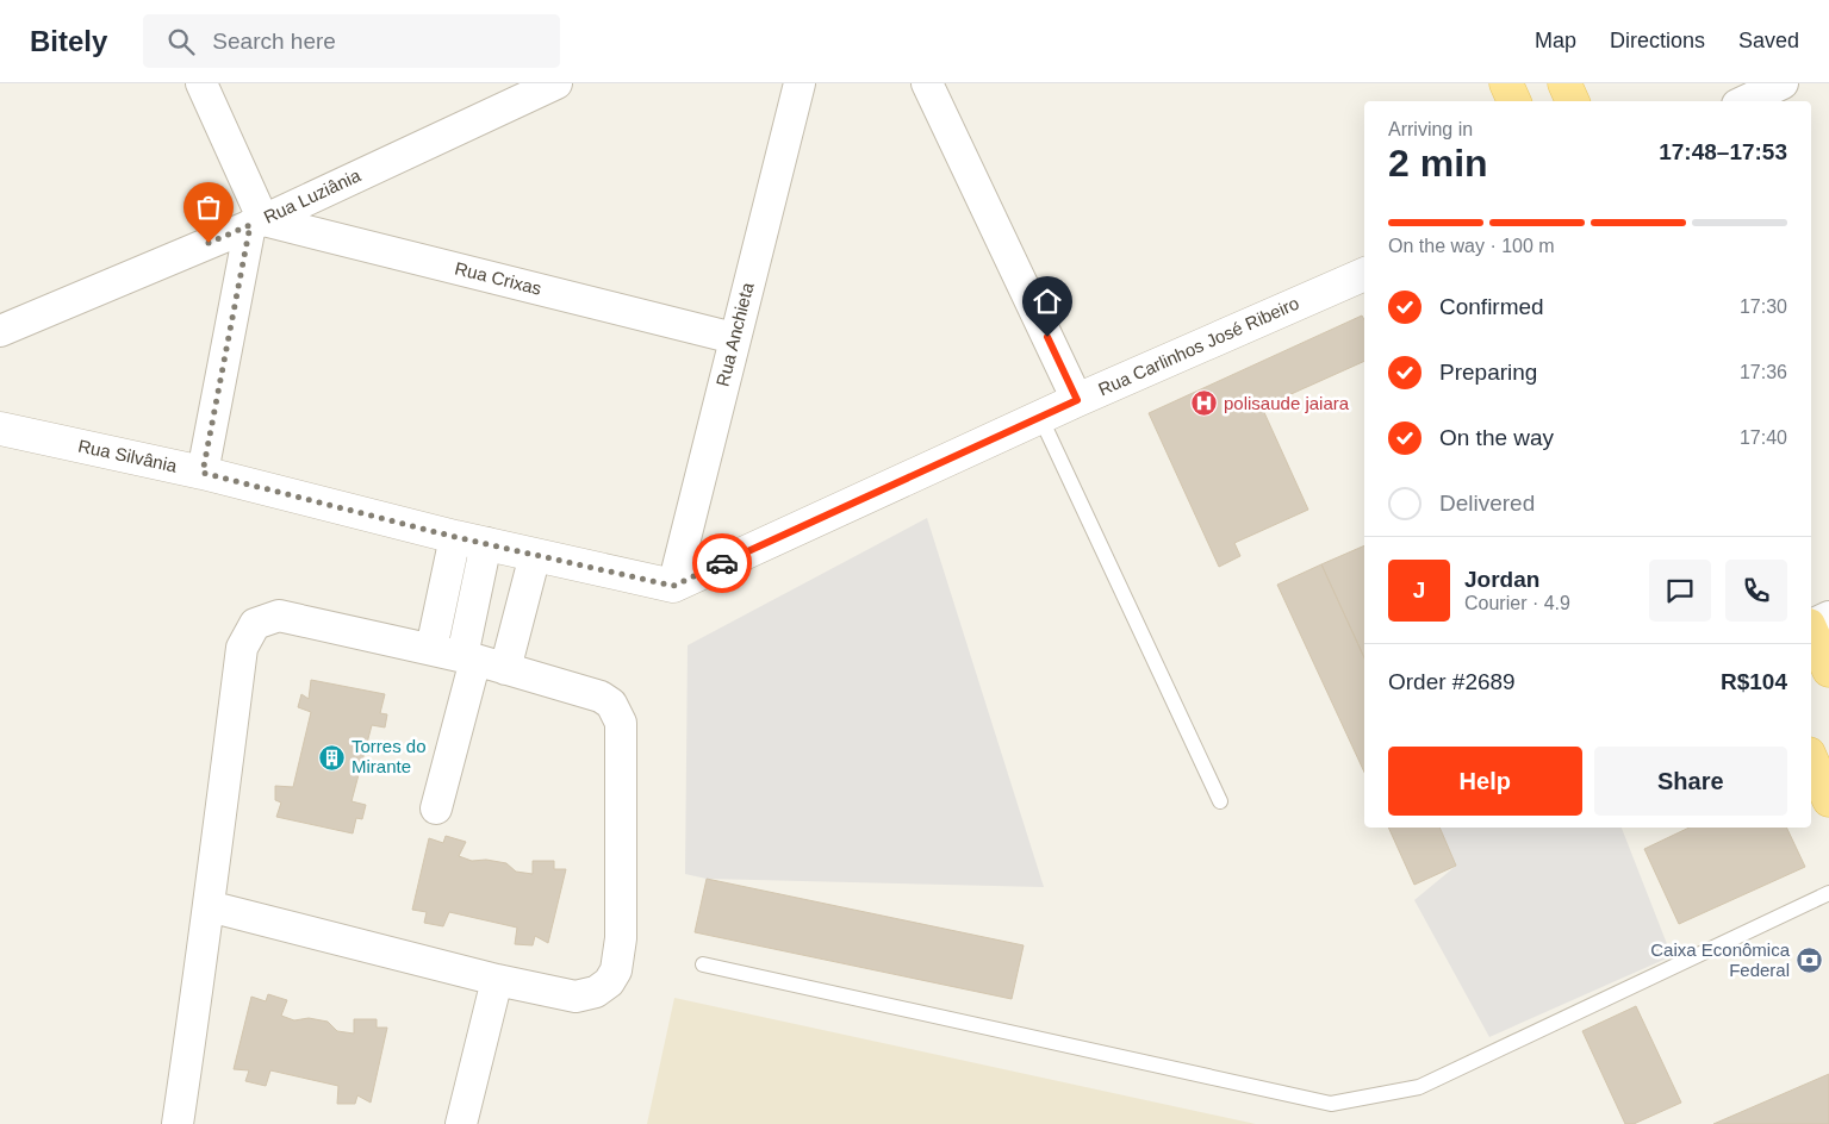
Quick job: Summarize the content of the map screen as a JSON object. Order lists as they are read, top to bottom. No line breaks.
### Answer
{"streets":{"street":["Rua Luziânia","Rua Crixas","Rua Anchieta","Rua Carlinhos José Ribeiro","Rua Silvânia"]},"crossings":[["Rua Luziânia","Rua Crixas"],["Rua Crixas","Rua Anchieta"],["Rua Anchieta","Rua Carlinhos José Ribeiro"],["Rua Anchieta","Rua Silvânia"],["Rua Carlinhos José Ribeiro","Rua Silvânia"]],"places":{"hospital":["polisaude jaiara"],"building":["Torres do Mirante"],"bank":["Caixa Econômica Federal"]},"page":{"header":"Bitely","search":"Search here","nav":["Map","Directions","Saved"],"heading":["2 min","Arriving in","17:48–17:53"],"panel":["Jordan","Courier · 4.9","Order #2689","R$104"],"bar":"On the way · 100 m","list":[["Confirmed","17:30"],["Preparing","17:36"],["On the way","17:40"],"Delivered"],"round":"J","buttons":["Help","Share"]}}
